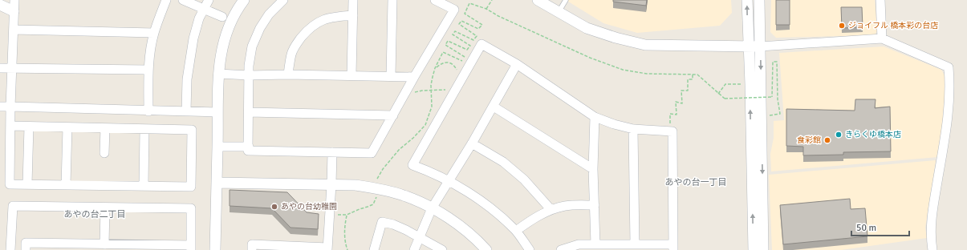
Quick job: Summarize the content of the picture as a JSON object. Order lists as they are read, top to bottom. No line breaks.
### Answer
{"districts":["あやの台一丁目","あやの台二丁目"],"places":["ジョイフル 橋本彩の台店","きらくゆ橋本店","食彩館","あやの台幼稚園"],"scale_bar":"50 m"}
